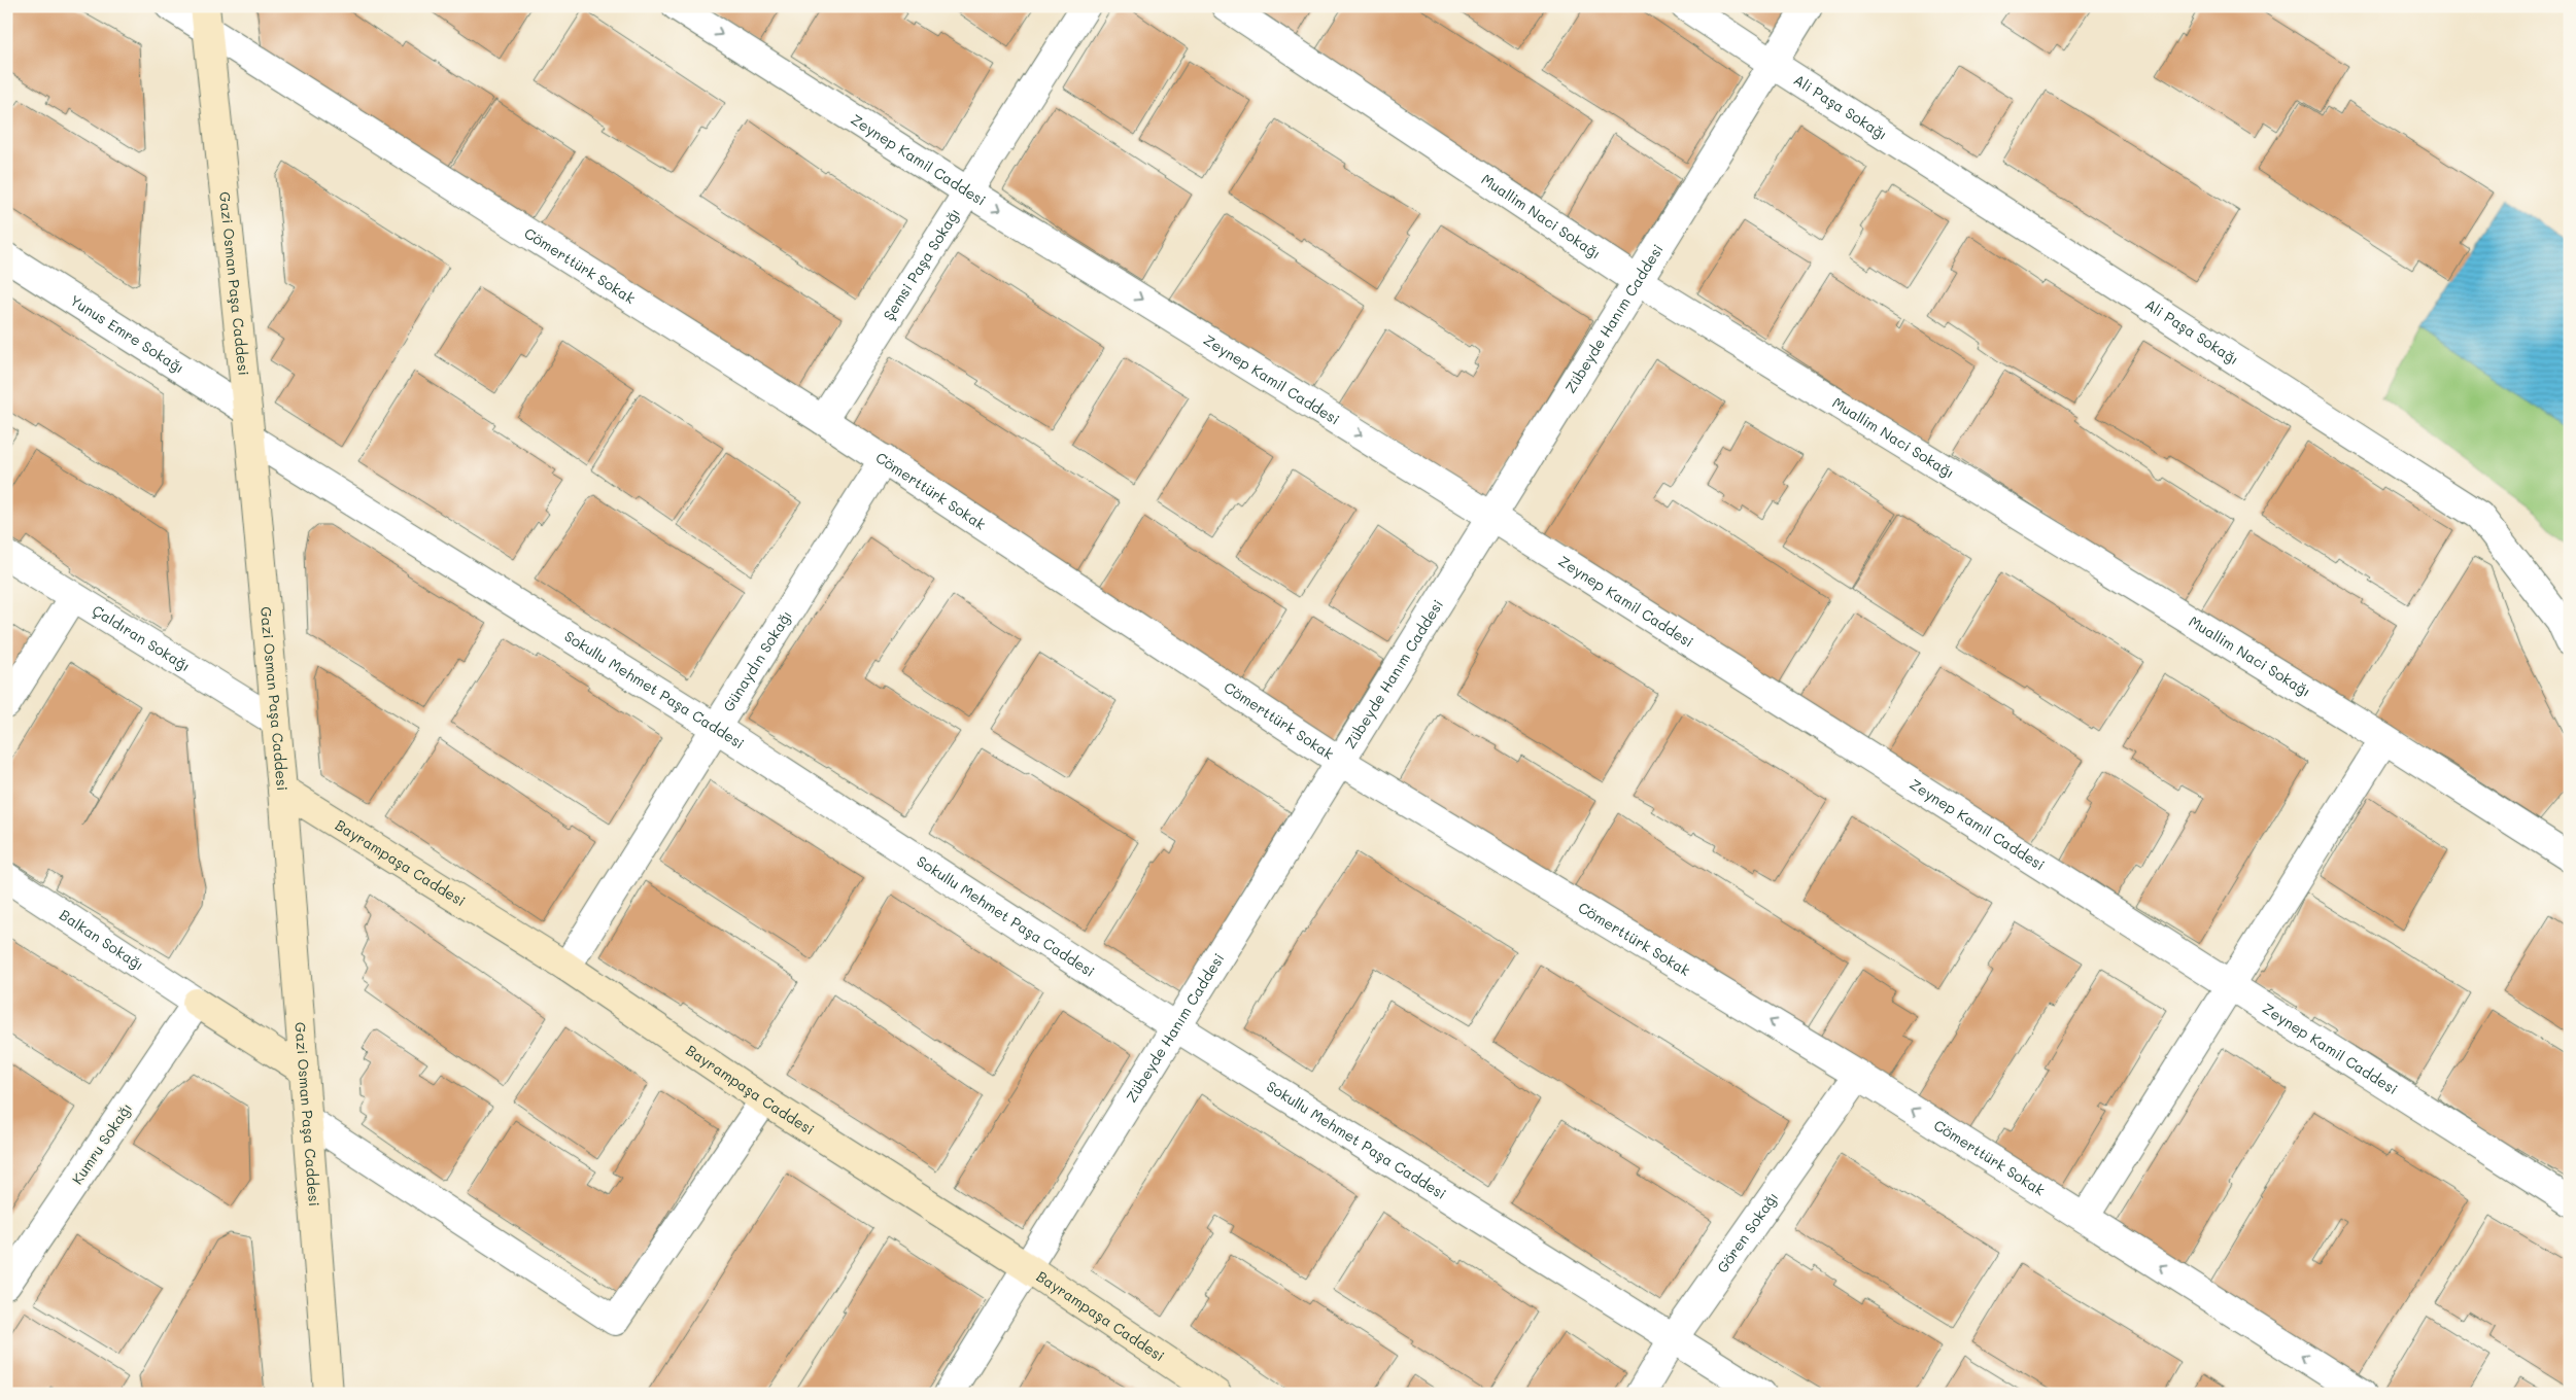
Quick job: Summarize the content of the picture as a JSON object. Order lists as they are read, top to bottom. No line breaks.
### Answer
{"streets":{"street":["Ali Paşa Sokağı","Zeynep Kamil Caddesi","Muallim Naci Sokağı","Cömerttürk Sokak","Şemsi Paşa Sokağı","Gazi Osman Paşa Caddesi","Zübeyde Hanım Caddesi","Yunus Emre Sokağı","Çaldıran Sokağı","Günaydın Sokağı","Sokullu Mehmet Paşa Caddesi","Bayrampaşa Caddesi","Balkan Sokağı","Kumru Sokağı","Gören Sokağı"]},"crossings":[["Ali Paşa Sokağı","Zübeyde Hanım Caddesi"],["Zeynep Kamil Caddesi","Şemsi Paşa Sokağı"],["Zeynep Kamil Caddesi","Zübeyde Hanım Caddesi"],["Muallim Naci Sokağı","Zübeyde Hanım Caddesi"],["Cömerttürk Sokak","Şemsi Paşa Sokağı"],["Cömerttürk Sokak","Gazi Osman Paşa Caddesi"],["Cömerttürk Sokak","Zübeyde Hanım Caddesi"],["Cömerttürk Sokak","Günaydın Sokağı"],["Cömerttürk Sokak","Gören Sokağı"],["Gazi Osman Paşa Caddesi","Yunus Emre Sokağı"],["Gazi Osman Paşa Caddesi","Çaldıran Sokağı"],["Gazi Osman Paşa Caddesi","Sokullu Mehmet Paşa Caddesi"],["Gazi Osman Paşa Caddesi","Bayrampaşa Caddesi"],["Zübeyde Hanım Caddesi","Sokullu Mehmet Paşa Caddesi"],["Zübeyde Hanım Caddesi","Bayrampaşa Caddesi"],["Yunus Emre Sokağı","Sokullu Mehmet Paşa Caddesi"],["Günaydın Sokağı","Sokullu Mehmet Paşa Caddesi"],["Günaydın Sokağı","Bayrampaşa Caddesi"],["Sokullu Mehmet Paşa Caddesi","Gören Sokağı"],["Balkan Sokağı","Kumru Sokağı"]],"one_way":["Zeynep Kamil Caddesi","Cömerttürk Sokak"]}
